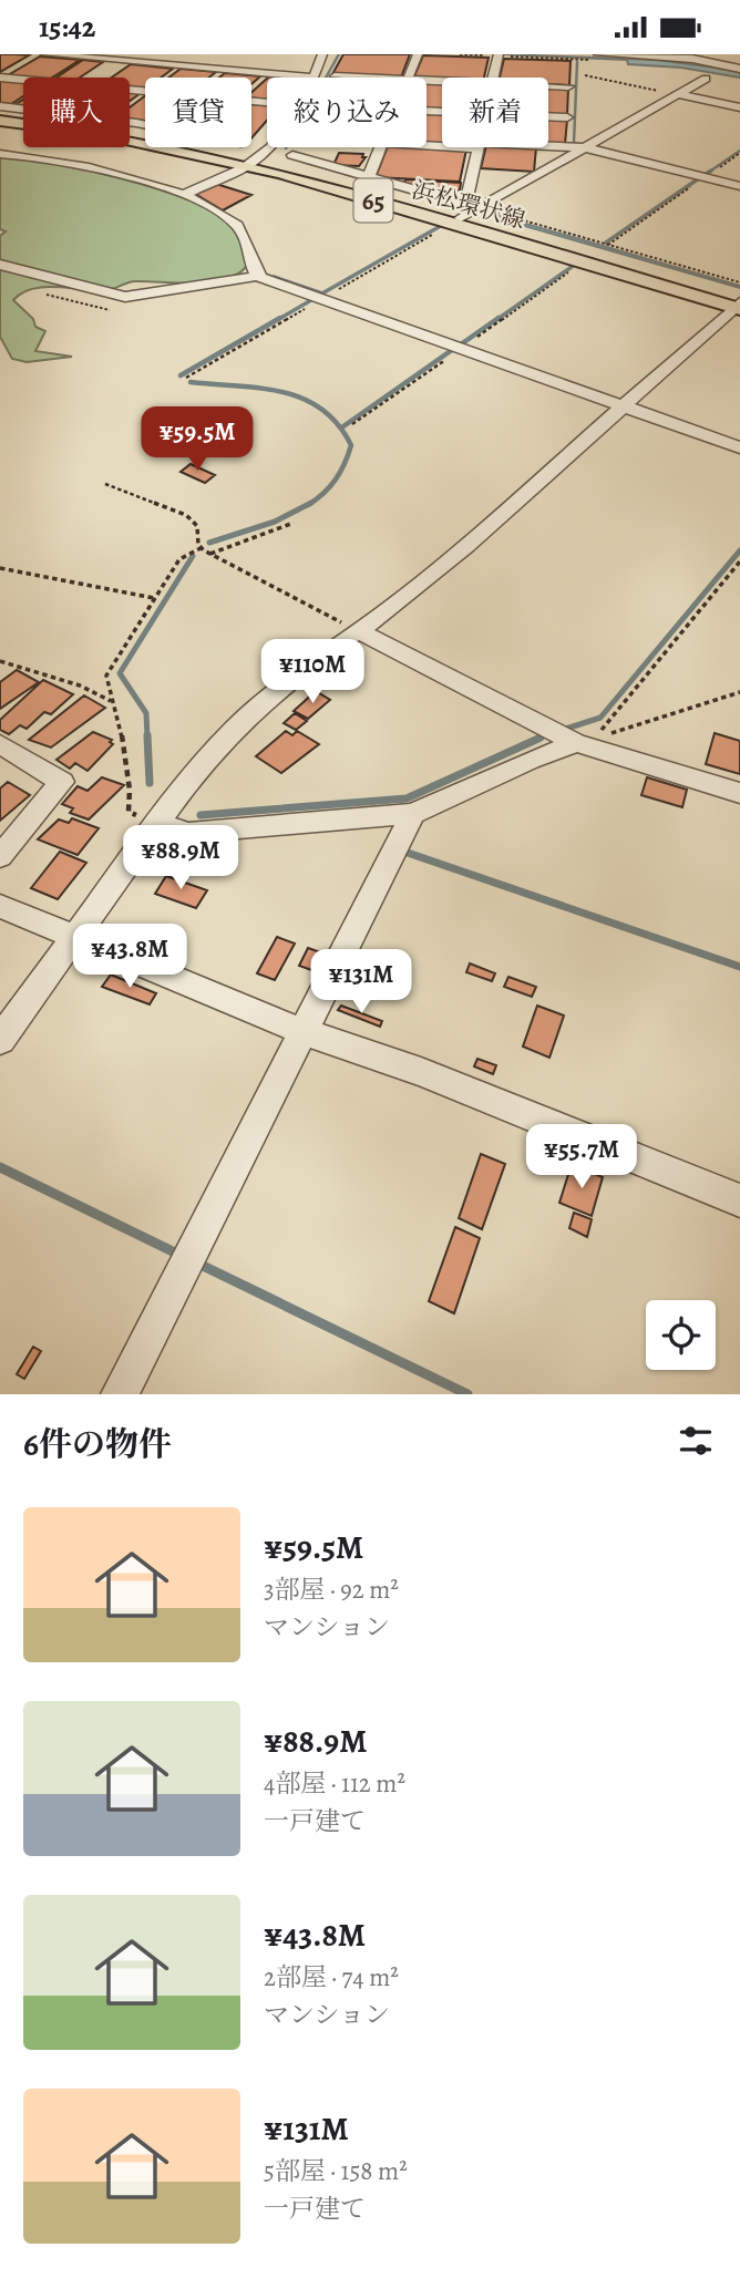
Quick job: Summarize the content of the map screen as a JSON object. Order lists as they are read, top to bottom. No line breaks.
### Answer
{"streets":{"main road":["65","浜松環状線"]},"page":{"status":"15:42","chip":["購入","賃貸","絞り込み","新着"],"price":["¥59.5M","¥110M","¥88.9M","¥43.8M","¥131M","¥55.7M"],"heading":"6件の物件","list":[{"name":"¥59.5M","note":"3部屋 · 92 m² · マンション"},{"name":"¥88.9M","note":"4部屋 · 112 m² · 一戸建て"},{"name":"¥43.8M","note":"2部屋 · 74 m² · マンション"},{"name":"¥131M","note":"5部屋 · 158 m² · 一戸建て"}]}}
